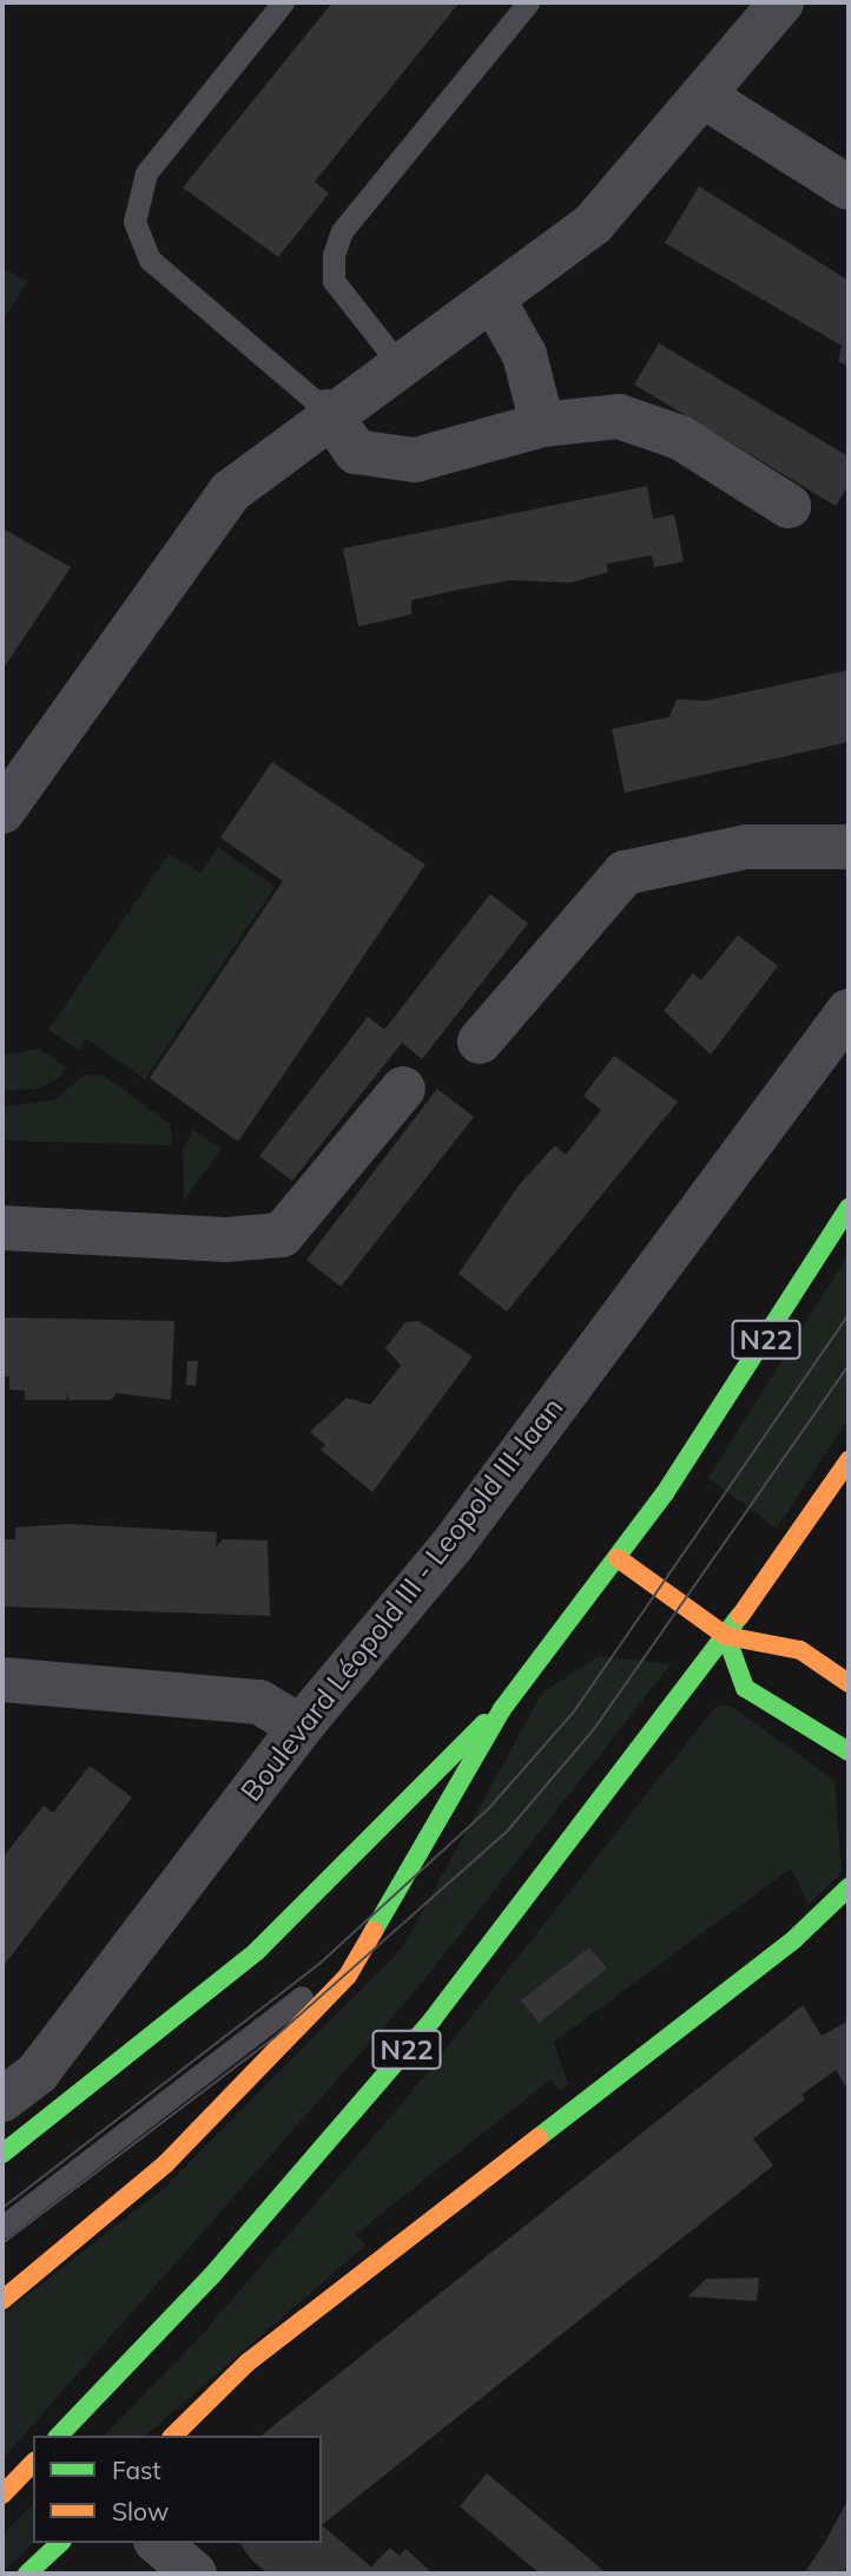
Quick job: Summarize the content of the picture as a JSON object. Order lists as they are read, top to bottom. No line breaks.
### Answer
{"streets":{"main road":["N22"],"street":["Boulevard Léopold III - Leopold III-laan"]},"legend":["Fast","Slow"]}
